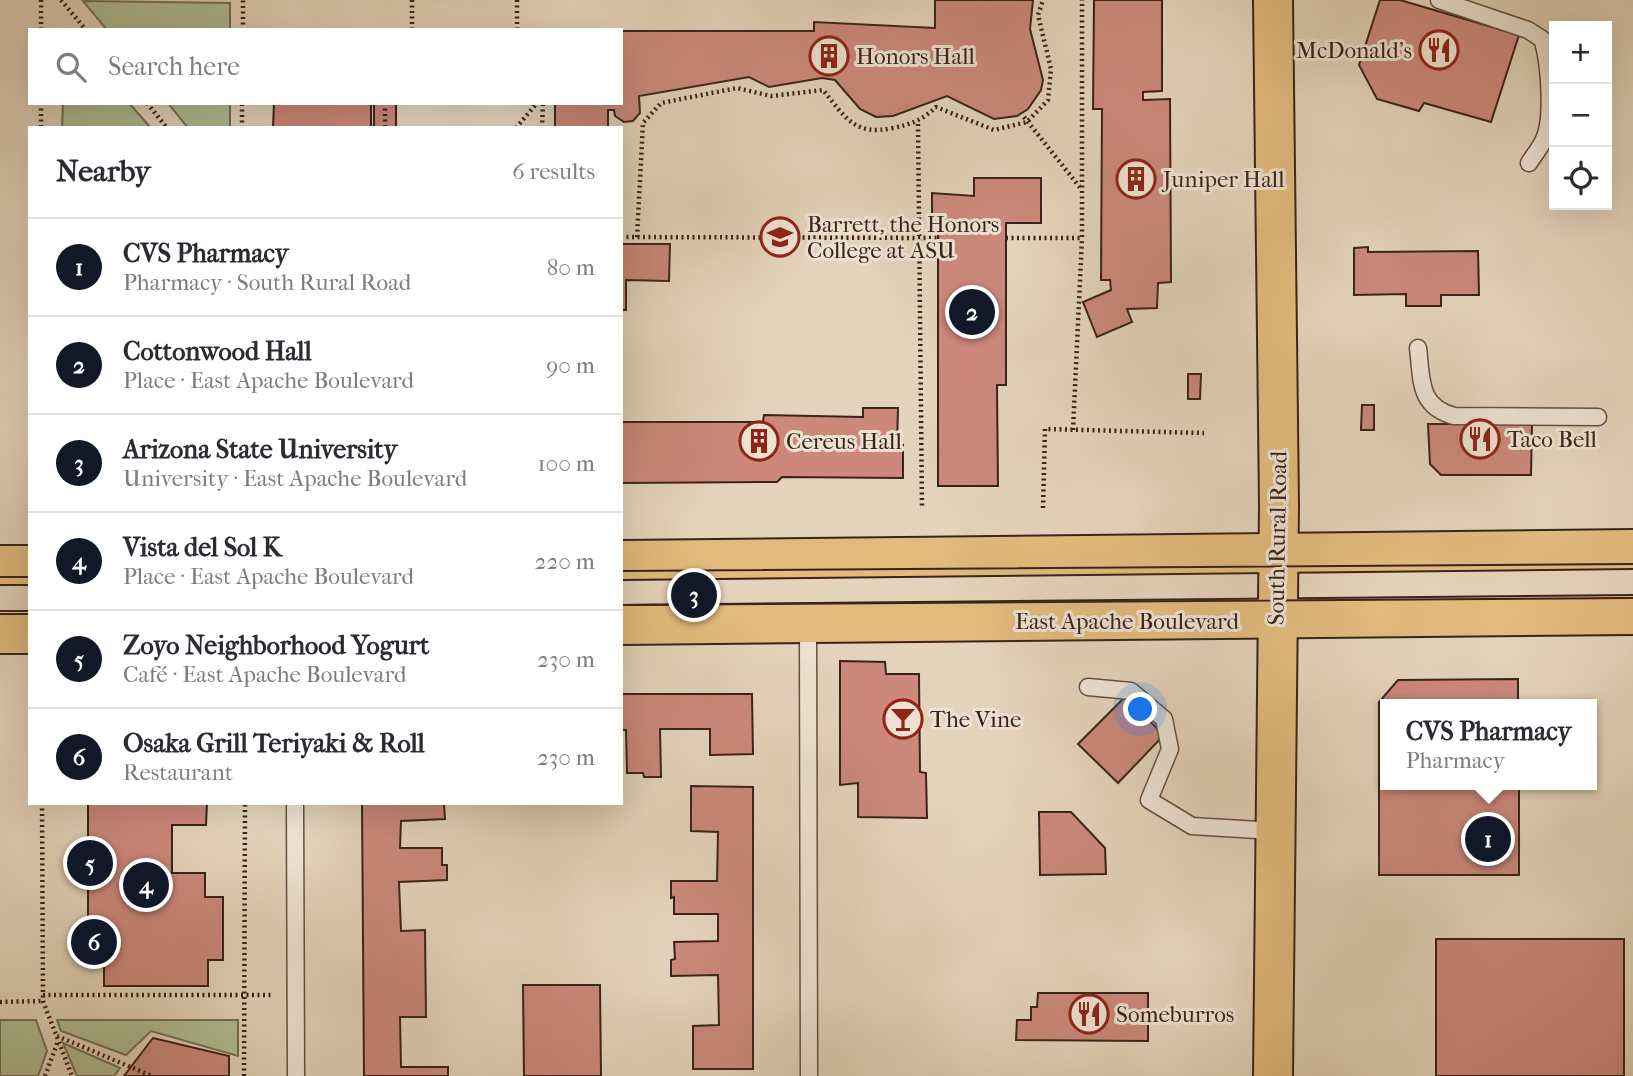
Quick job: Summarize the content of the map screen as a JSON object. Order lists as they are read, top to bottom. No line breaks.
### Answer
{"streets":{"main road":["South Rural Road","East Apache Boulevard"]},"crossings":[["South Rural Road","East Apache Boulevard"]],"places":{"restaurant":["McDonald's","Taco Bell","Someburros"],"building":["Honors Hall","Juniper Hall","Cereus Hall"],"school or university":["Barrett, the Honors College at ASU"],"bar":["The Vine"]},"page":{"map_buttons":["+","−"],"search":"Search here","heading":["Nearby","6 results"],"list":[{"mark":"1","name":"CVS Pharmacy","note":"Pharmacy · South Rural Road","value":"80 m"},{"mark":"2","name":"Cottonwood Hall","note":"Place · East Apache Boulevard","value":"90 m"},{"mark":"3","name":"Arizona State University","note":"University · East Apache Boulevard","value":"100 m"},{"mark":"4","name":"Vista del Sol K","note":"Place · East Apache Boulevard","value":"220 m"},{"mark":"5","name":"Zoyo Neighborhood Yogurt","note":"Café · East Apache Boulevard","value":"230 m"},{"mark":"6","name":"Osaka Grill Teriyaki & Roll","note":"Restaurant","value":"230 m"}],"pins":["2","3","1","5","4","6"],"popup":["CVS Pharmacy","Pharmacy"]}}
